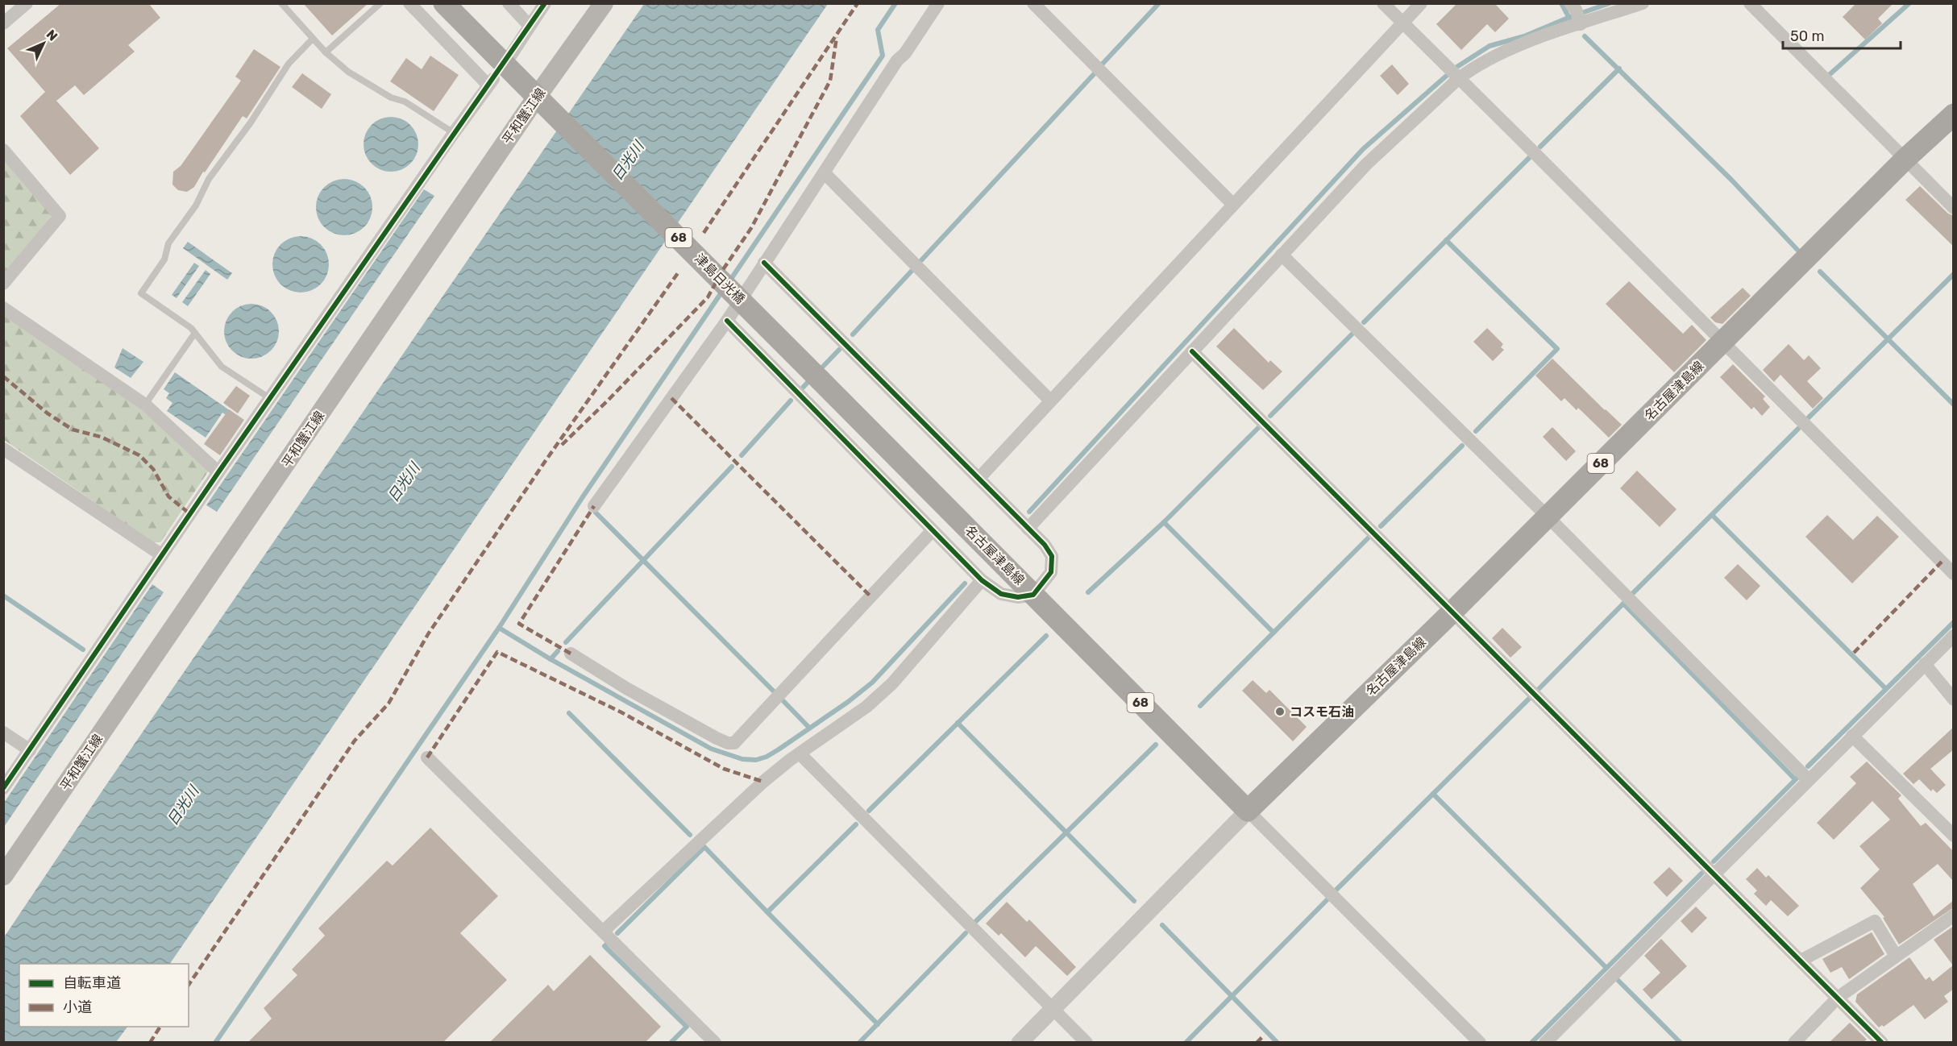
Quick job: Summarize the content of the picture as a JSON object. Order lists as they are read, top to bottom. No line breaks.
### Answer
{"streets":{"main road":["平和蟹江線","68","津島日光橋","名古屋津島線"]},"crossings":[["平和蟹江線","68"],["平和蟹江線","津島日光橋"],["68","津島日光橋"],["津島日光橋","名古屋津島線"]],"water":["日光川"],"places":["コスモ石油"],"legend":["自転車道","小道"],"scale_bar":"50 m","north":"top right"}
